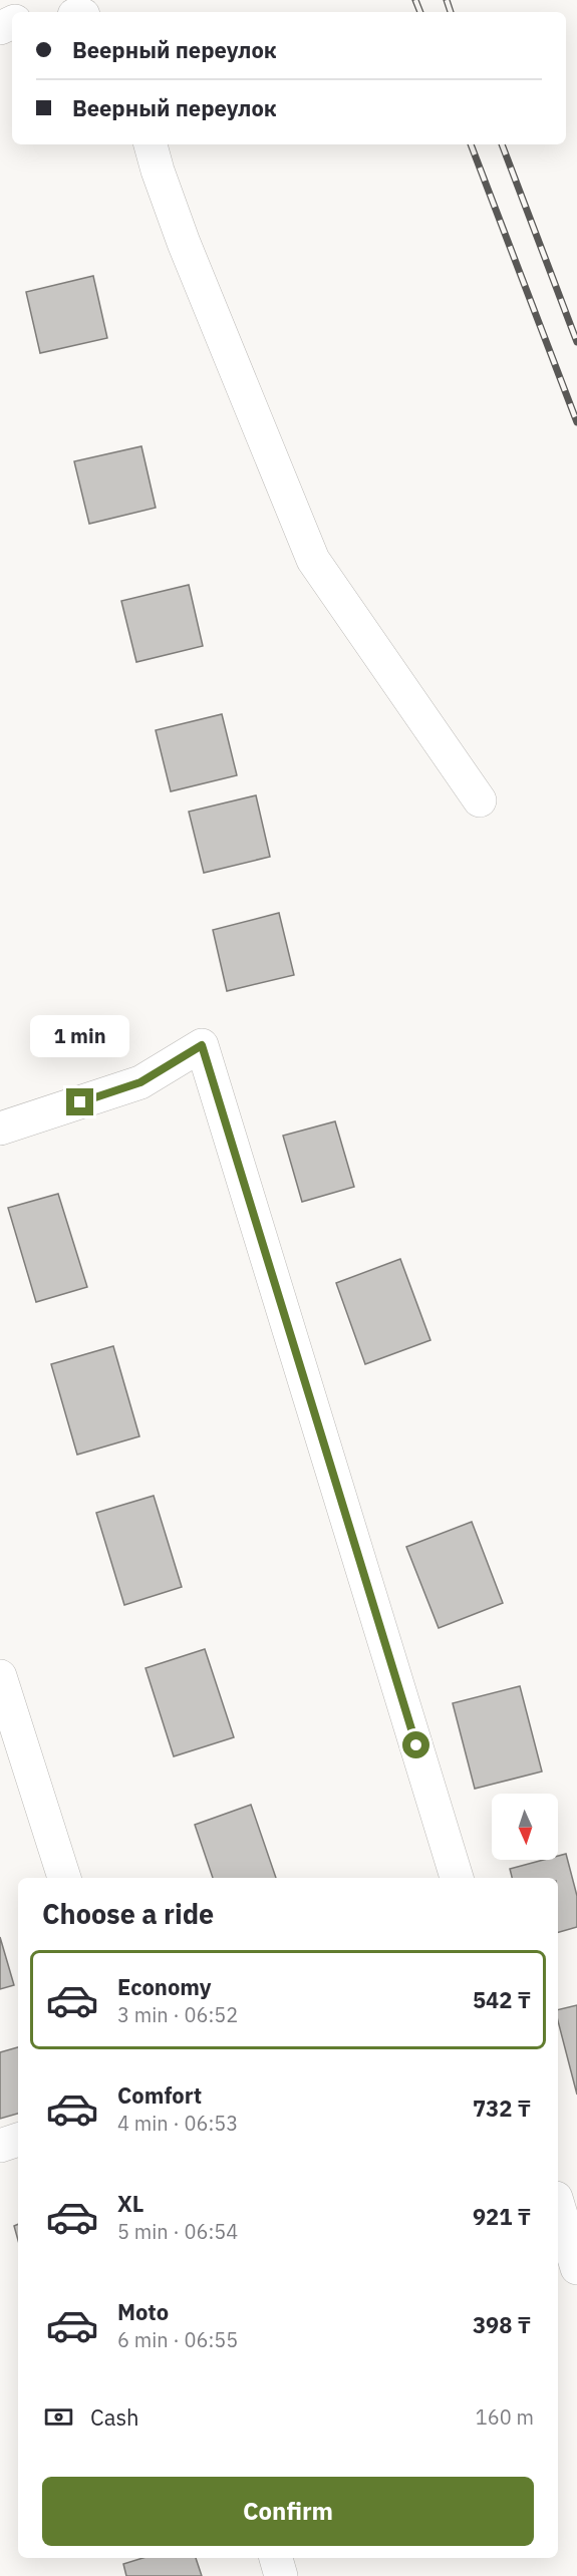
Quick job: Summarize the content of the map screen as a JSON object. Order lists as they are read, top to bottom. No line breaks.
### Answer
{"north":"bottom","page":{"banner":["Веерный переулок","Веерный переулок"],"bubble":"1 min","heading":"Choose a ride","list":[{"name":"Economy","note":"3 min · 06:52","value":"542 ₸"},{"name":"Comfort","note":"4 min · 06:53","value":"732 ₸"},{"name":"XL","note":"5 min · 06:54","value":"921 ₸"},{"name":"Moto","note":"6 min · 06:55","value":"398 ₸"}],"pay":["Cash","160 m"],"buttons":"Confirm"}}
